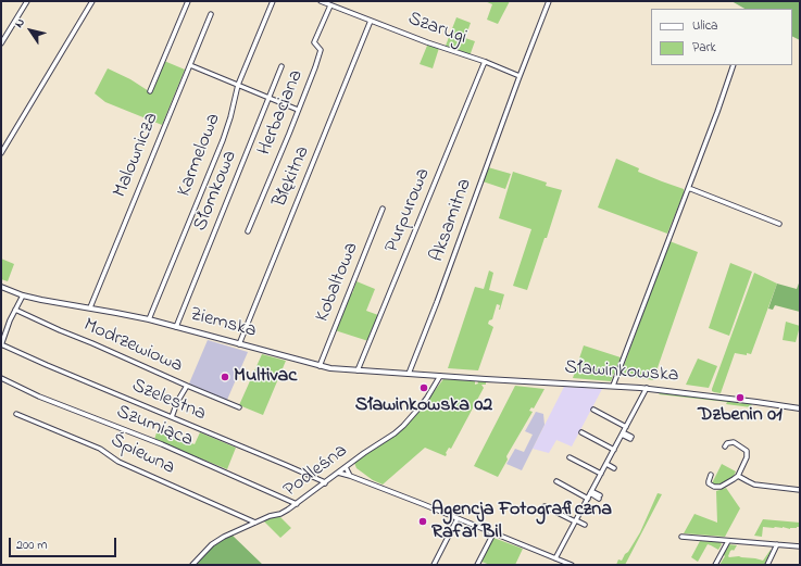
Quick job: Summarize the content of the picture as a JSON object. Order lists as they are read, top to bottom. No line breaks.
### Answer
{"streets":{"street":["Szarugi","Herbaciana","Malownicza","Karmelowa","Błękitna","Słomkowa","Purpurowa","Aksamitna","Kobaltowa","Ziemska","Modrzewiowa","Sławinkowska","Szelestna","Szumiąca","Śpiewna","Podleśna"]},"crossings":[["Szarugi","Herbaciana"],["Szarugi","Błękitna"],["Szarugi","Purpurowa"],["Szarugi","Aksamitna"],["Malownicza","Ziemska"],["Karmelowa","Ziemska"],["Błękitna","Ziemska"],["Słomkowa","Ziemska"],["Purpurowa","Ziemska"],["Aksamitna","Ziemska"],["Kobaltowa","Ziemska"],["Ziemska","Sławinkowska"],["Ziemska","Podleśna"],["Sławinkowska","Podleśna"],["Szelestna","Podleśna"],["Szumiąca","Podleśna"],["Śpiewna","Podleśna"]],"places":["Multivac","Sławinkowska 02","Dzbenin 01","Agencja Fotograficzna Rafał Bil"],"legend":["Ulica","Park"],"scale_bar":"200 m","north":"top left"}
